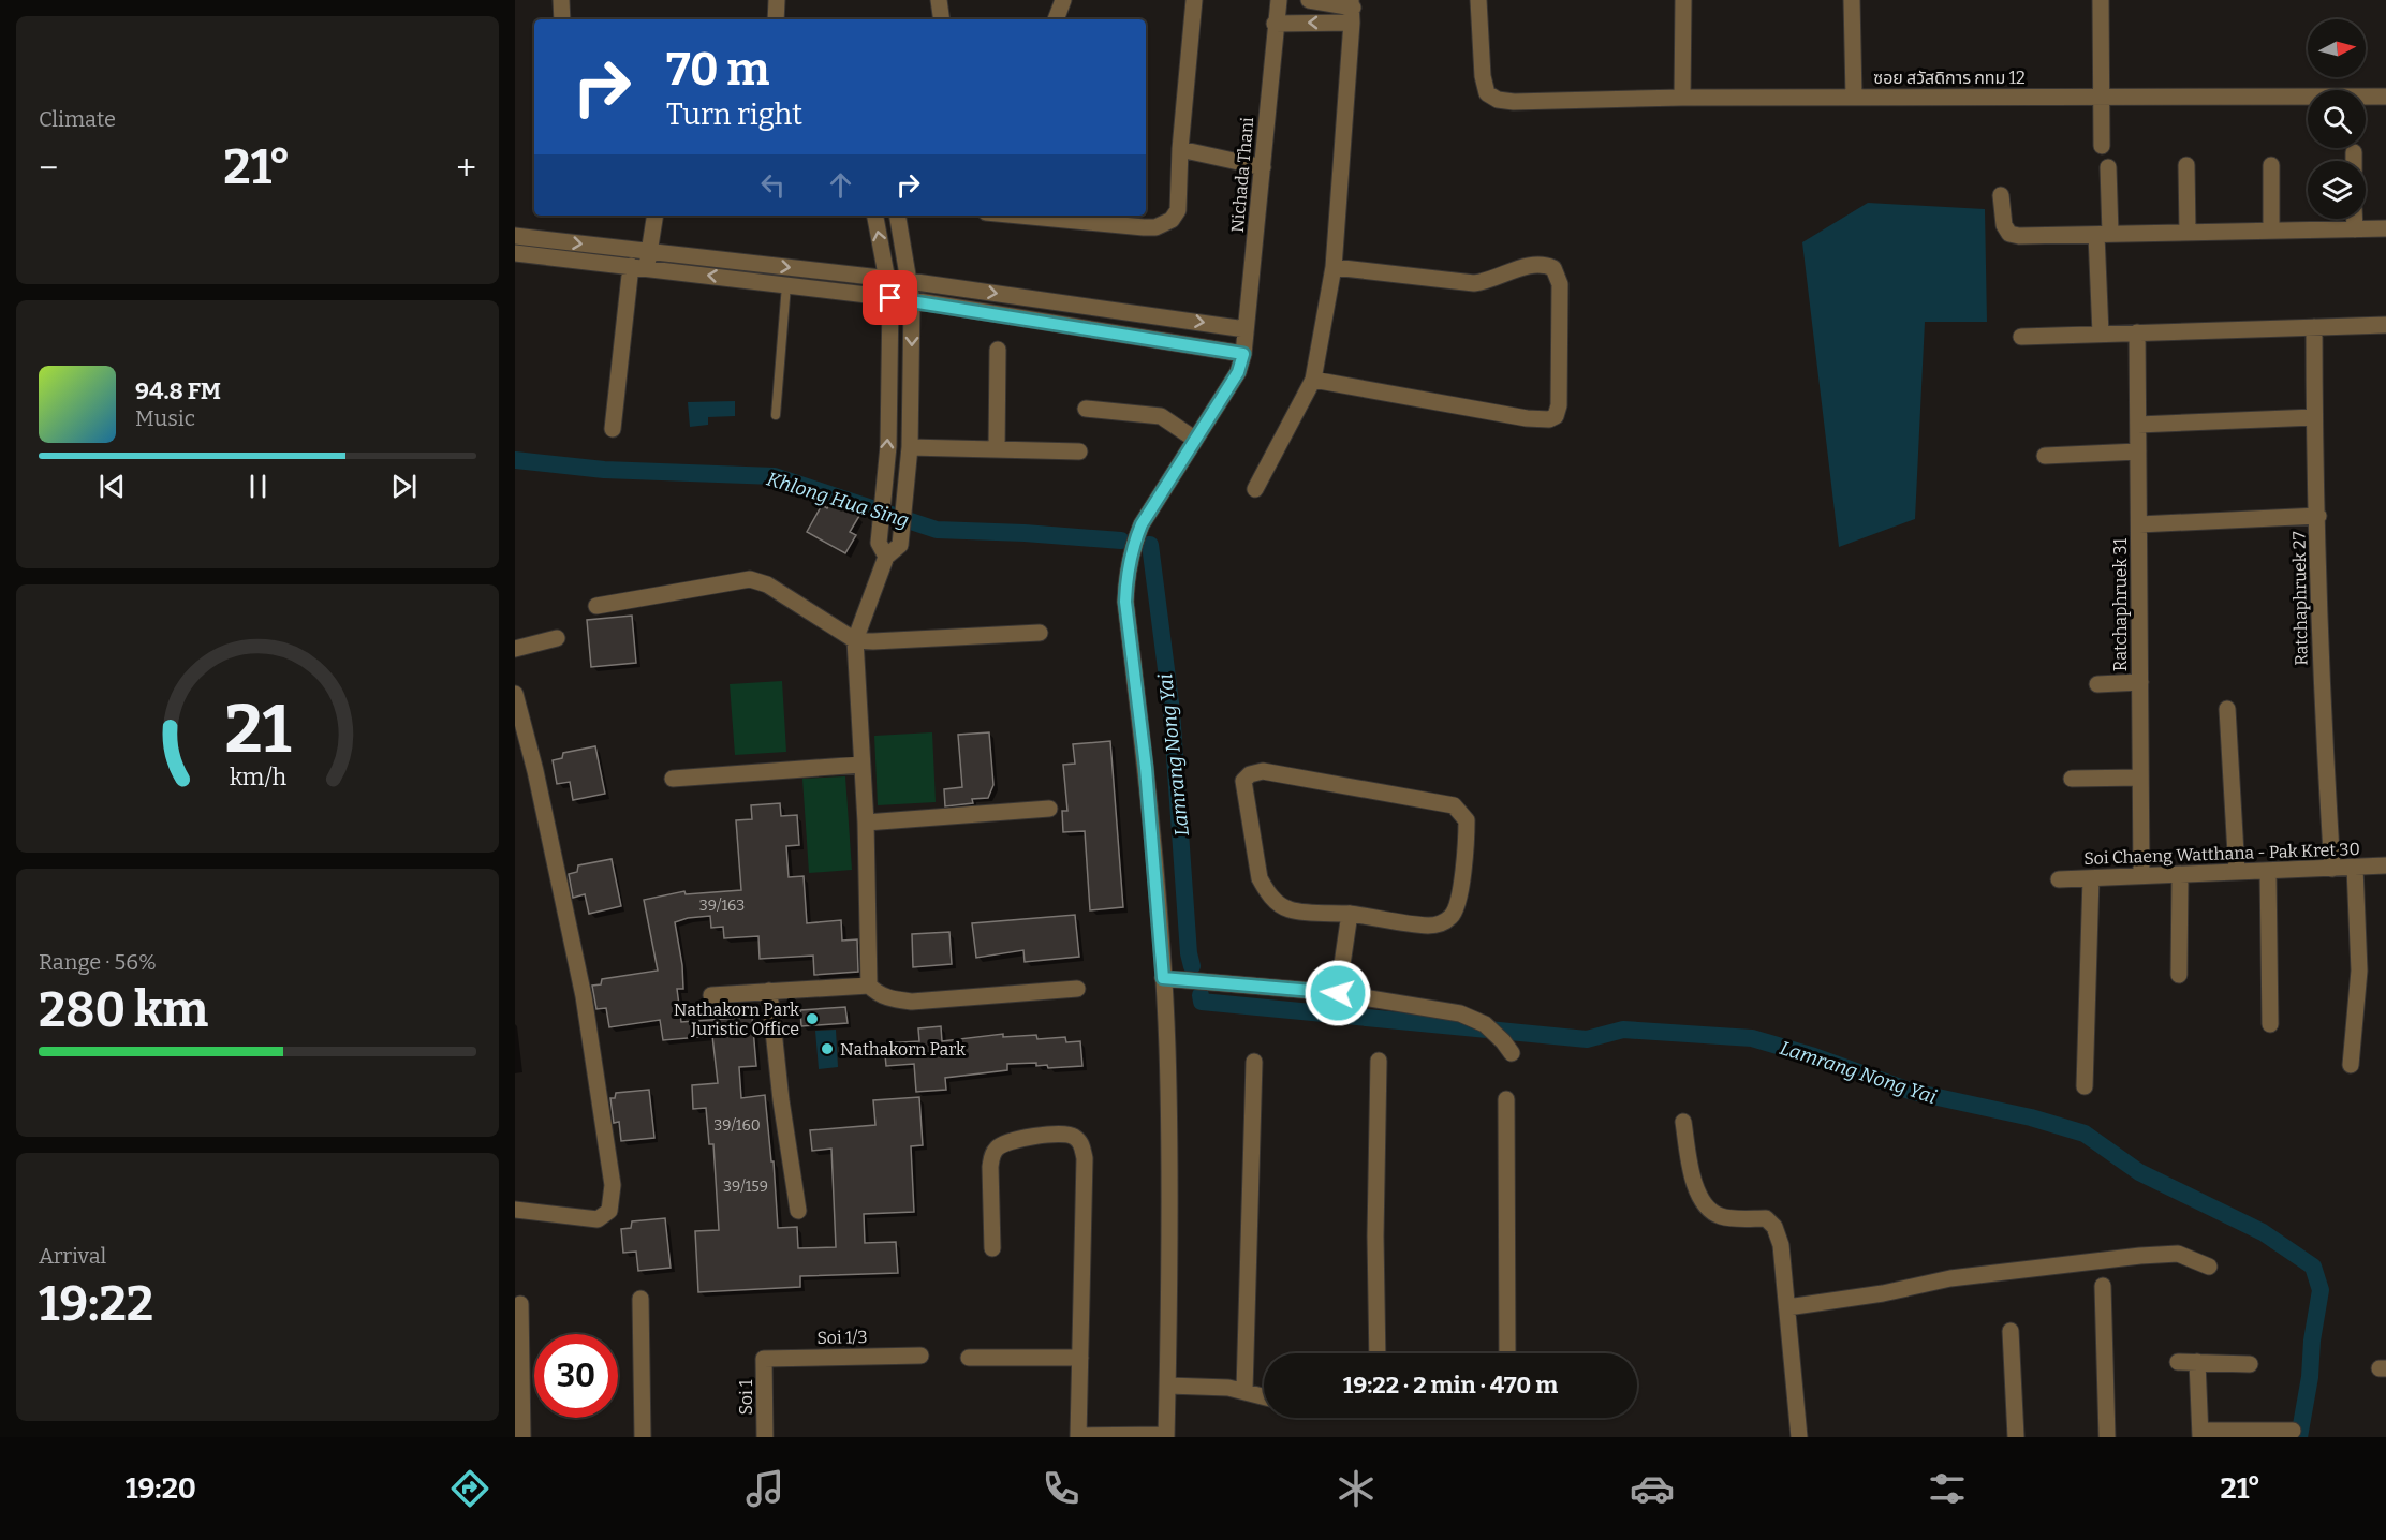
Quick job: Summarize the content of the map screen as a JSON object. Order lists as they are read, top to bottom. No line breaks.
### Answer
{"streets":{"street":["ซอย สวัสดิการ กทม 12","Nichada Thani","Ratchaphruek 27","Ratchaphruek 31","Soi Chaeng Watthana - Pak Kret 30","Soi 1/3","Soi 1"]},"crossings":[["Ratchaphruek 27","Soi Chaeng Watthana - Pak Kret 30"],["Ratchaphruek 31","Soi Chaeng Watthana - Pak Kret 30"],["Soi 1/3","Soi 1"]],"water":["Khlong Hua Sing","Lamrang Nong Yai"],"places":["Nathakorn Park Juristic Office","Nathakorn Park"],"house_numbers":["39/163","39/160","39/159"],"north":"right","page":{"tile":["Climate",["Range · 56%","280 km"],["Arrival","19:22"]],"turn":["70 m","Turn right"],"heat":["−","21°","+"],"song":["94.8 FM","Music"],"limit":"30","trip":"19:22 · 2 min · 470 m","tabs":["19:20","21°"],"gauge":["21","km/h"]}}
